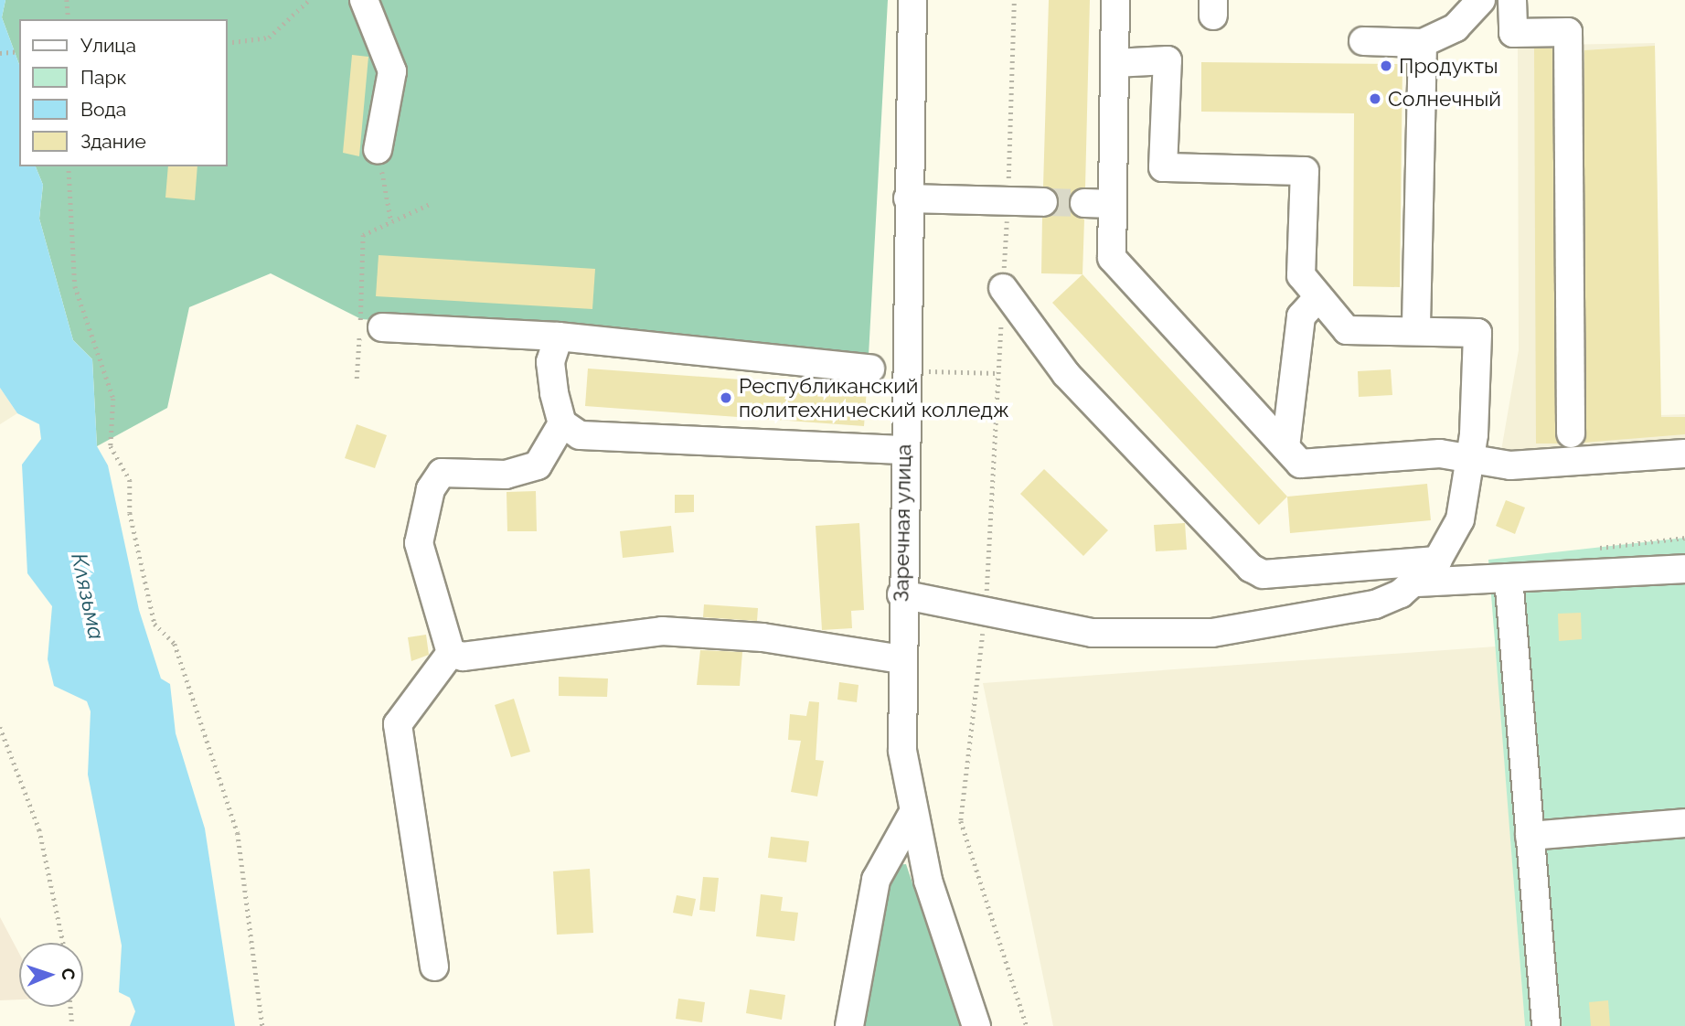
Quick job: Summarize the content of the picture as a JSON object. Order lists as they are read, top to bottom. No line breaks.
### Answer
{"streets":{"street":["Заречная улица"]},"water":["Клязьма"],"places":["Продукты","Солнечный","Республиканский политехнический колледж"],"legend":["Улица","Парк","Вода","Здание"],"north":"right"}
